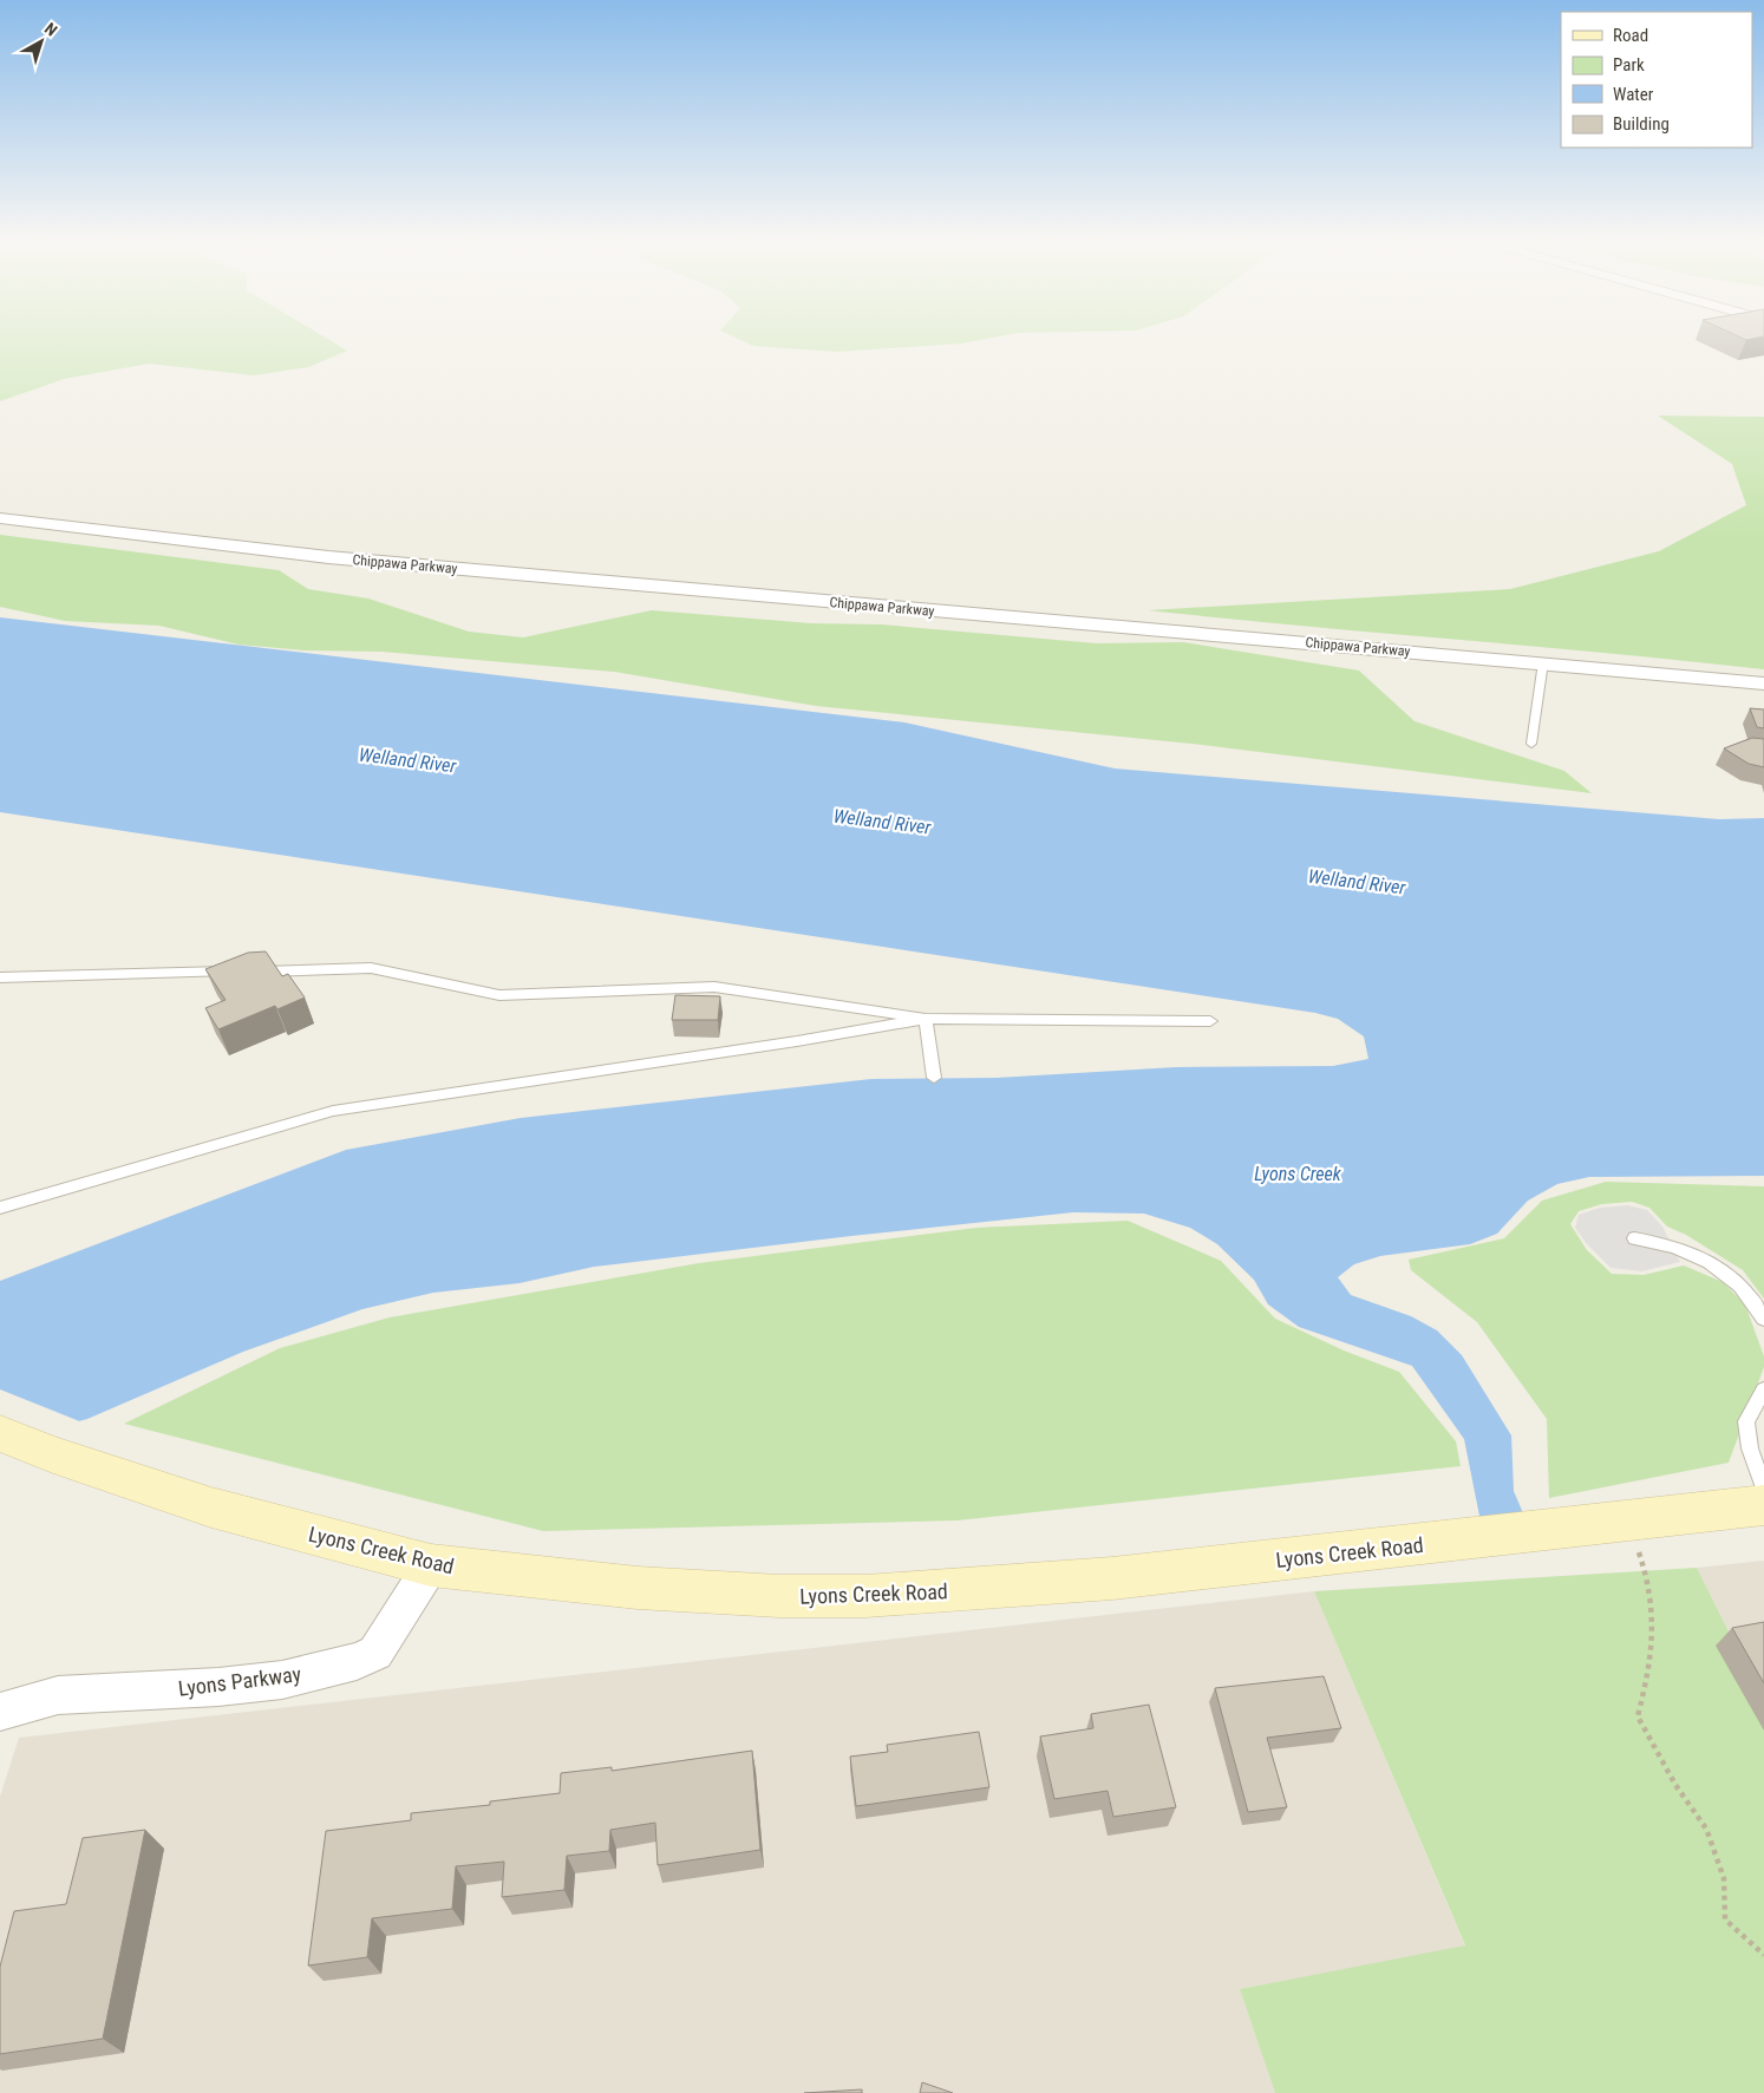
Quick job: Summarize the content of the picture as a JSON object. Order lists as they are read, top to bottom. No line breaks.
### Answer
{"streets":{"main road":["Lyons Creek Road"],"street":["Chippawa Parkway","Lyons Parkway"]},"crossings":[["Lyons Creek Road","Lyons Parkway"]],"water":["Welland River","Lyons Creek"],"legend":["Road","Park","Water","Building"],"north":"top right"}
